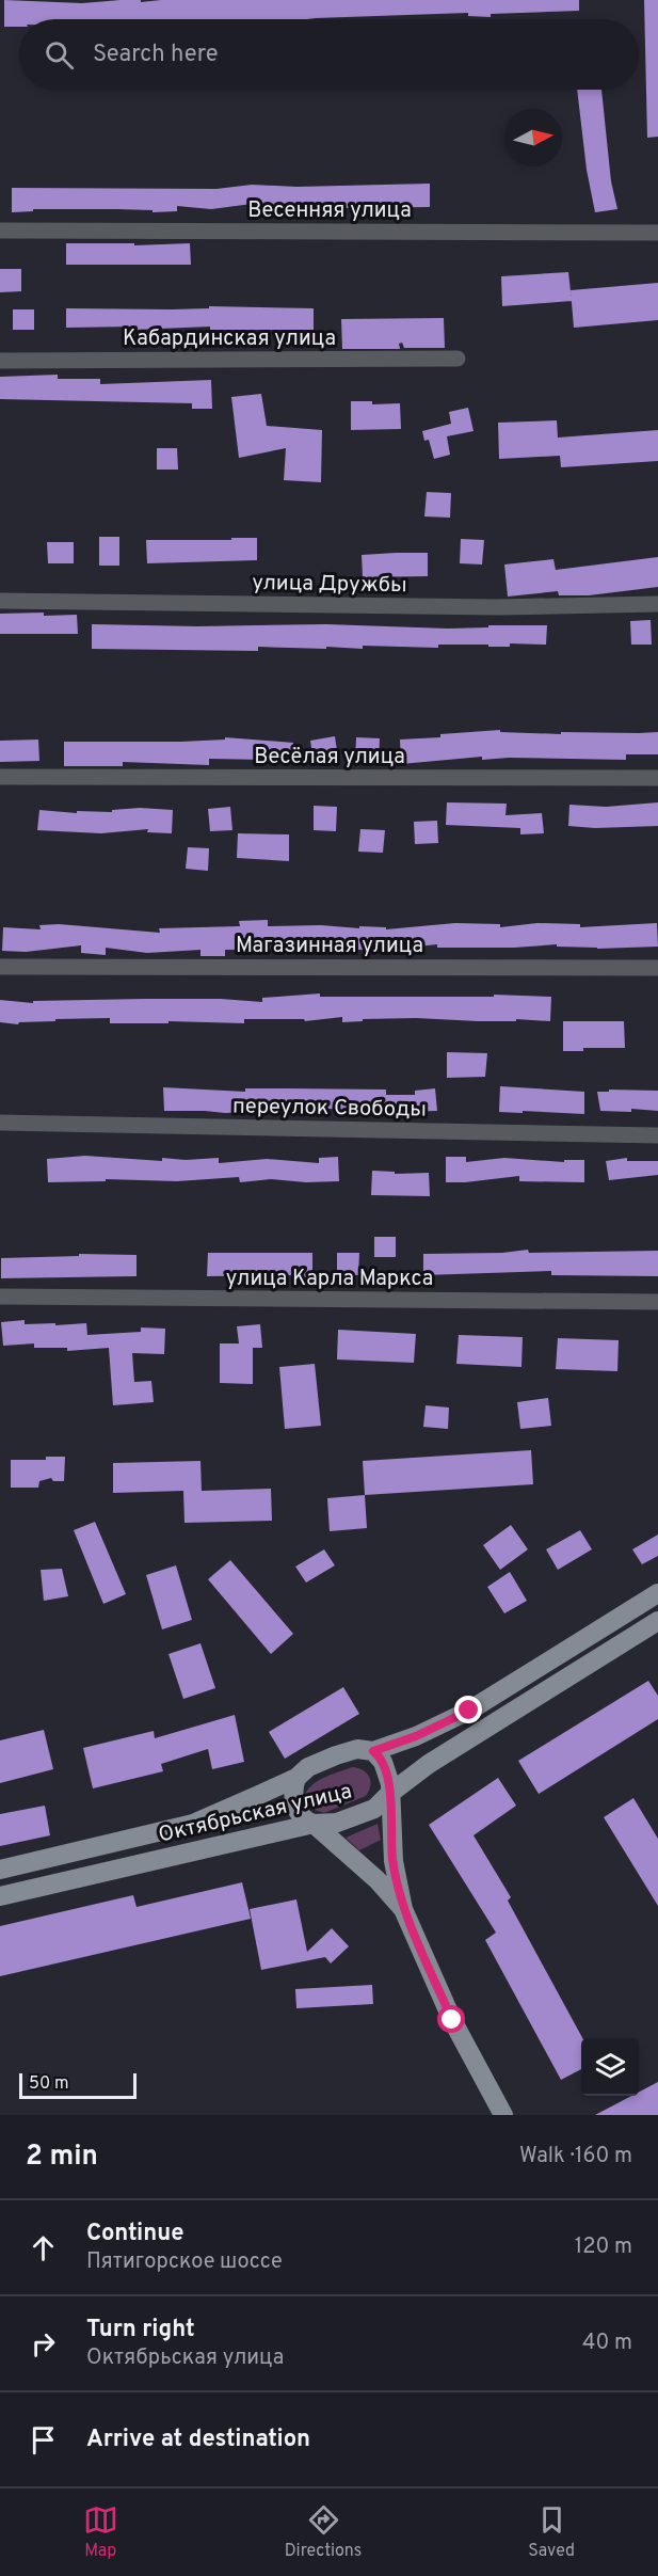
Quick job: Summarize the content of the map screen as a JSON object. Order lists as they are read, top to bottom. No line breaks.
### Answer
{"streets":{"main road":["Октябрьская улица"],"street":["Весенняя улица","Кабардинская улица","улица Дружбы","Весёлая улица","Магазинная улица","переулок Свободы","улица Карла Маркса"]},"scale_bar":"50 m","north":"right","page":{"search":"Search here","scale":"50 m","heading":["2 min","Walk · 160 m"],"list":[["Continue","Пятигорское шоссе","120 m"],["Turn right","Октябрьская улица","40 m"],"Arrive at destination"],"nav":["Map","Directions","Saved"]}}
